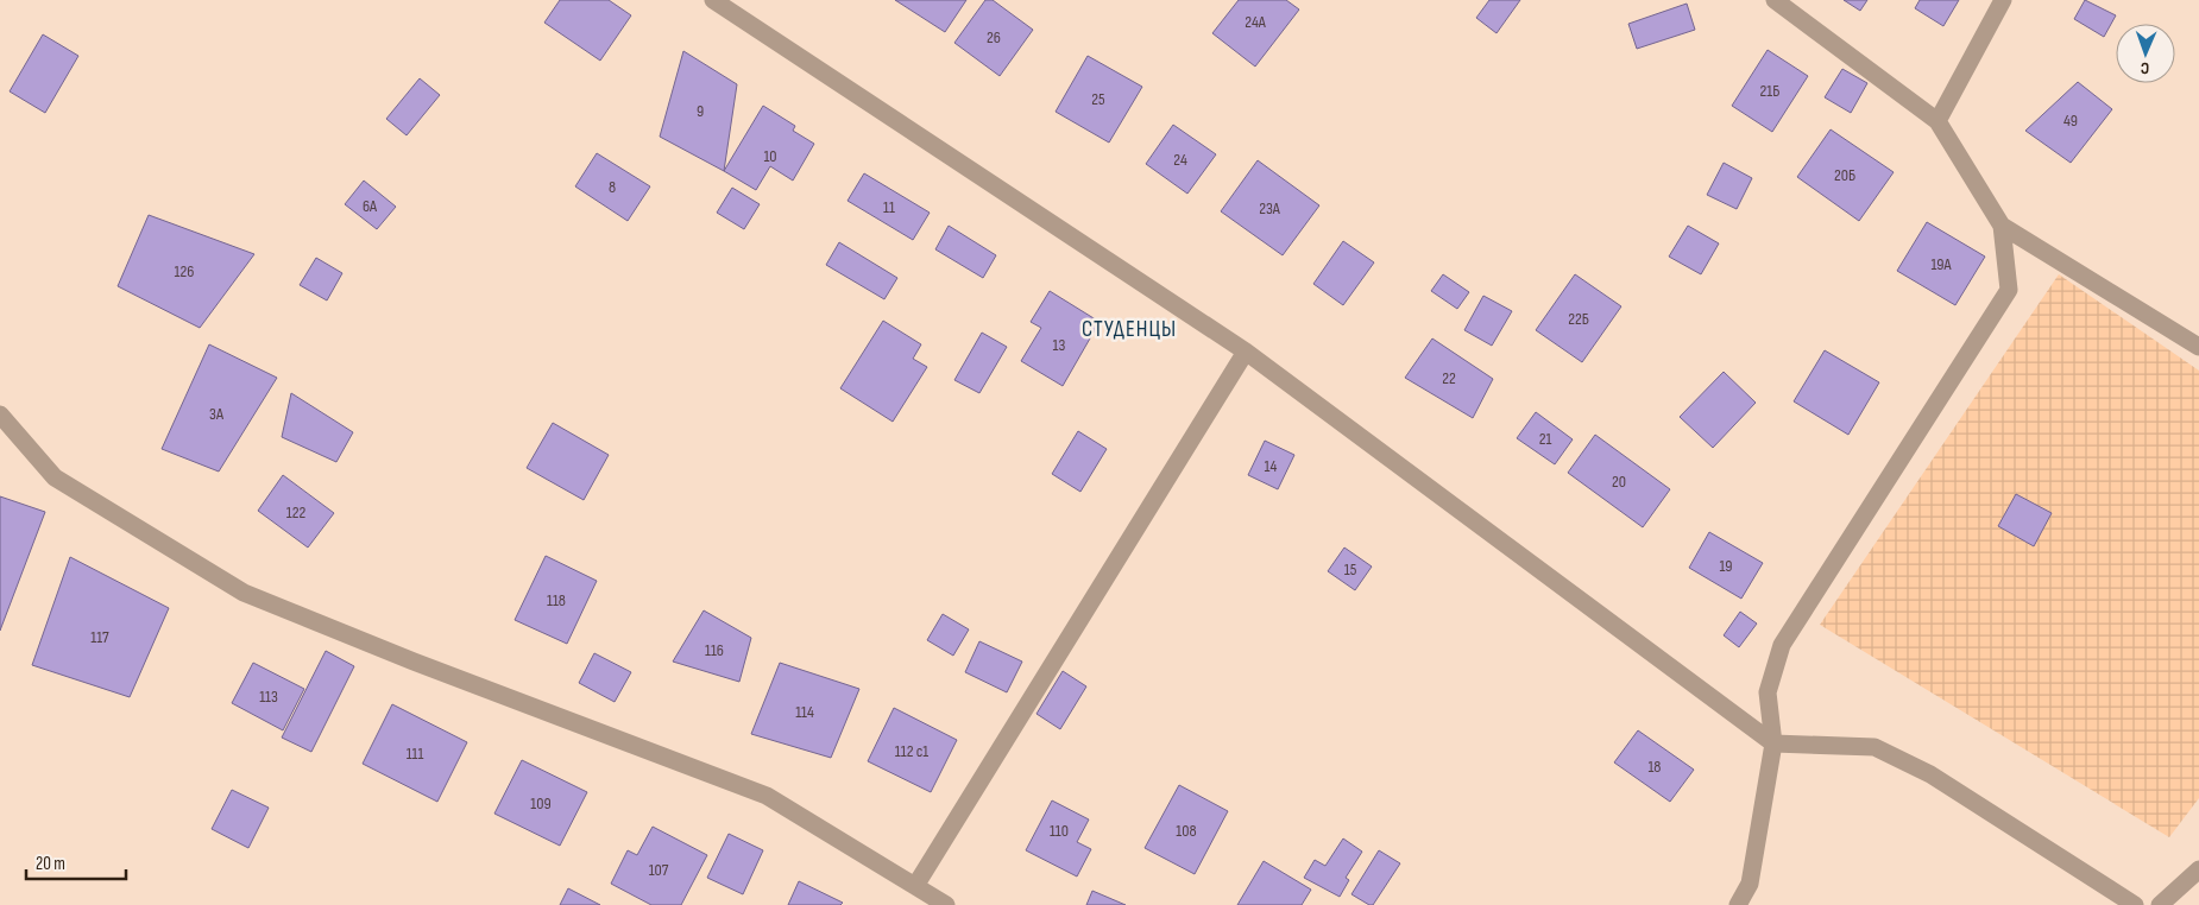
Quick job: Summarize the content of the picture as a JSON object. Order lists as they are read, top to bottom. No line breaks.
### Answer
{"districts":["СТУДЕНЦЫ"],"house_numbers":["24А","26","21Б","25","9","49","10","24","20Б","8","6А","11","23А","19А","126","22Б","13","22","3А","21","14","20","122","19","15","118","117","116","113","114","112 с1","111","18","109","110","108","107"],"scale_bar":"20 m","north":"bottom"}
